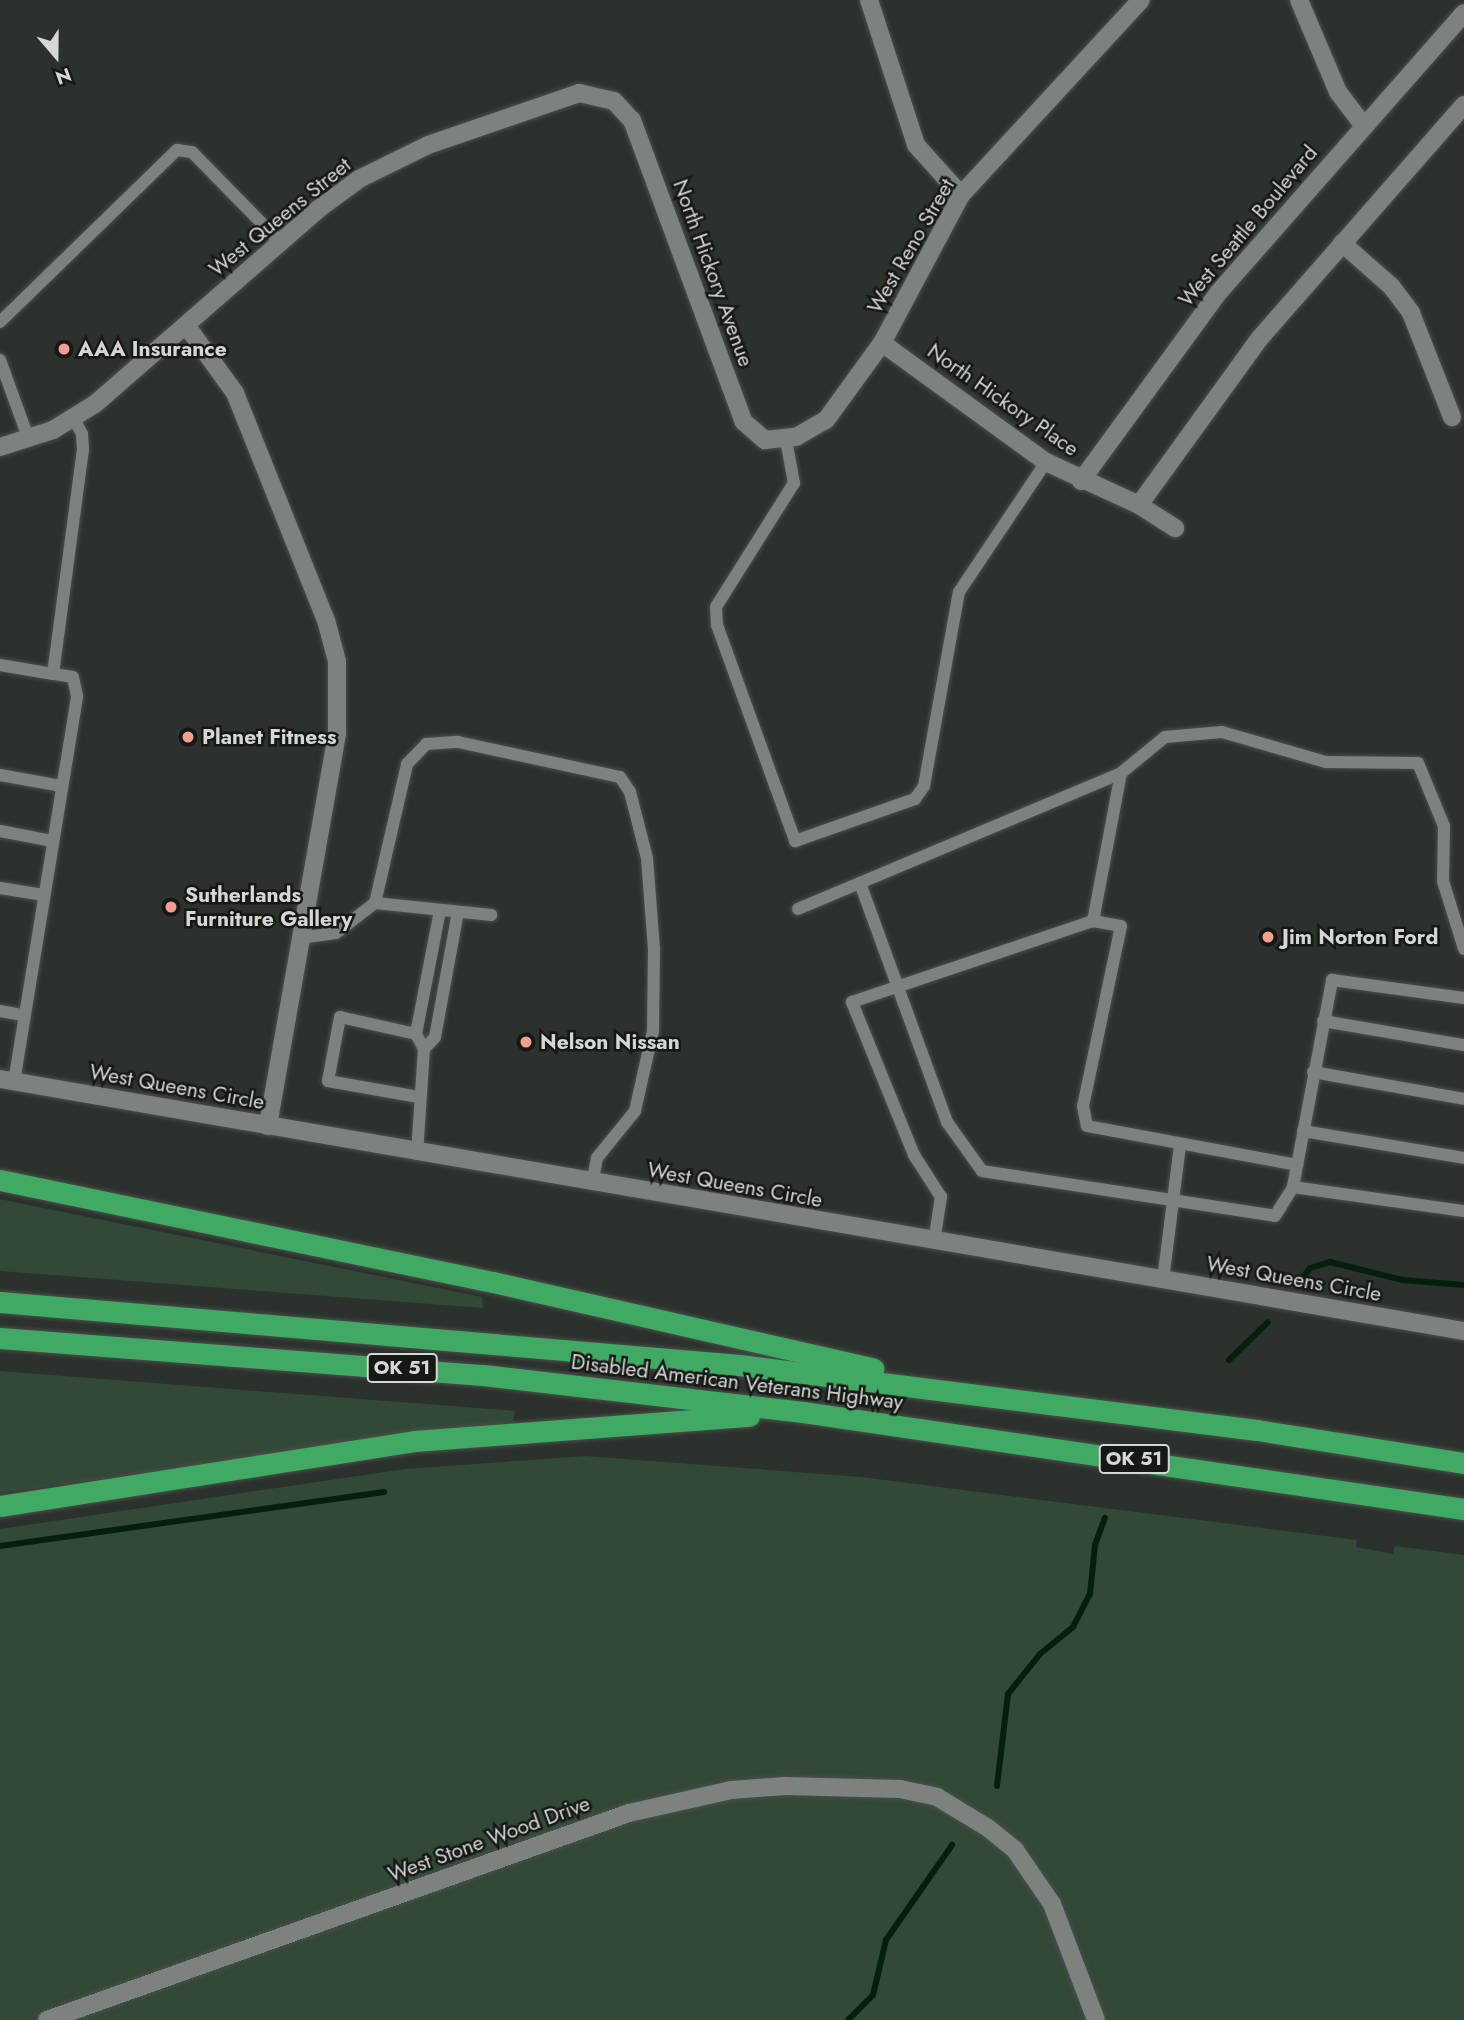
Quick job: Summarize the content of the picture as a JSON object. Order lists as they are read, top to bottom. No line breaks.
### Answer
{"streets":{"highway":["OK 51","Disabled American Veterans Highway"],"street":["West Queens Street","West Seattle Boulevard","West Reno Street","North Hickory Avenue","North Hickory Place","West Queens Circle","West Stone Wood Drive"]},"crossings":[["West Queens Street","North Hickory Avenue"],["West Seattle Boulevard","North Hickory Place"],["West Reno Street","North Hickory Avenue"],["West Reno Street","North Hickory Place"]],"places":["AAA Insurance","Planet Fitness","Sutherlands Furniture Gallery","Jim Norton Ford","Nelson Nissan"],"north":"bottom"}
